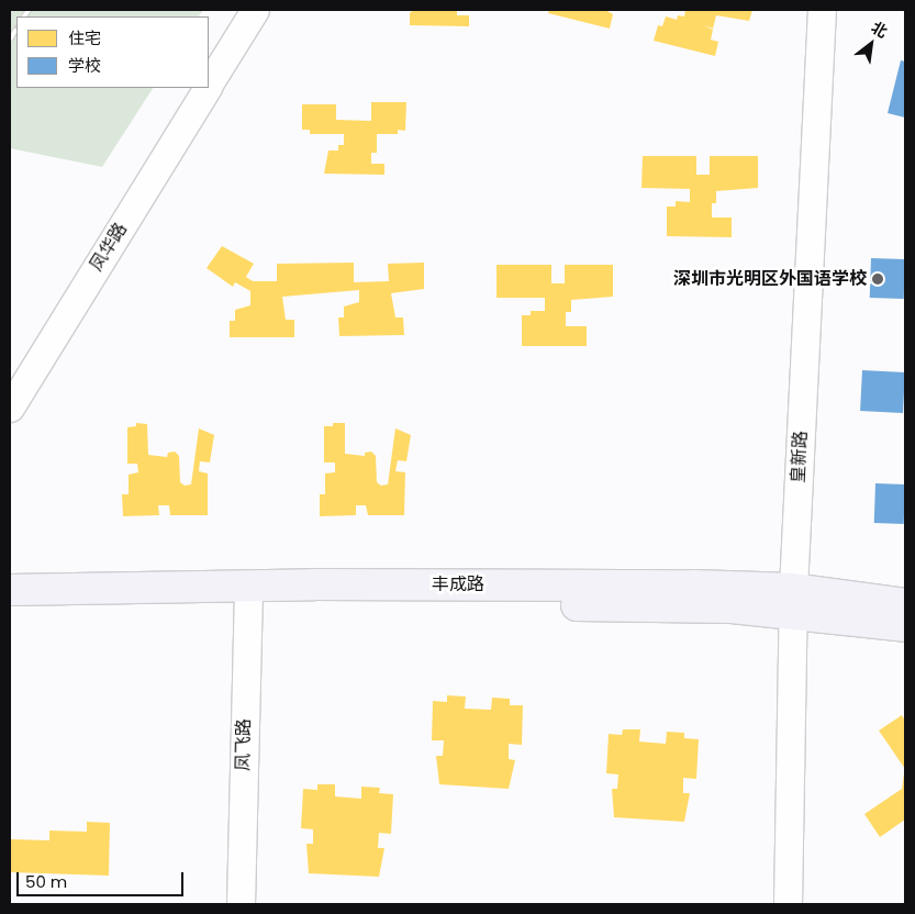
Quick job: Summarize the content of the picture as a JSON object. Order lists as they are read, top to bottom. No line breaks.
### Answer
{"streets":{"main road":["丰成路"],"street":["凤华路","皇新路","凤飞路"]},"crossings":[["皇新路","丰成路"],["丰成路","凤飞路"]],"places":["深圳市光明区外国语学校"],"legend":["住宅","学校"],"scale_bar":"50 m","north":"top right"}
